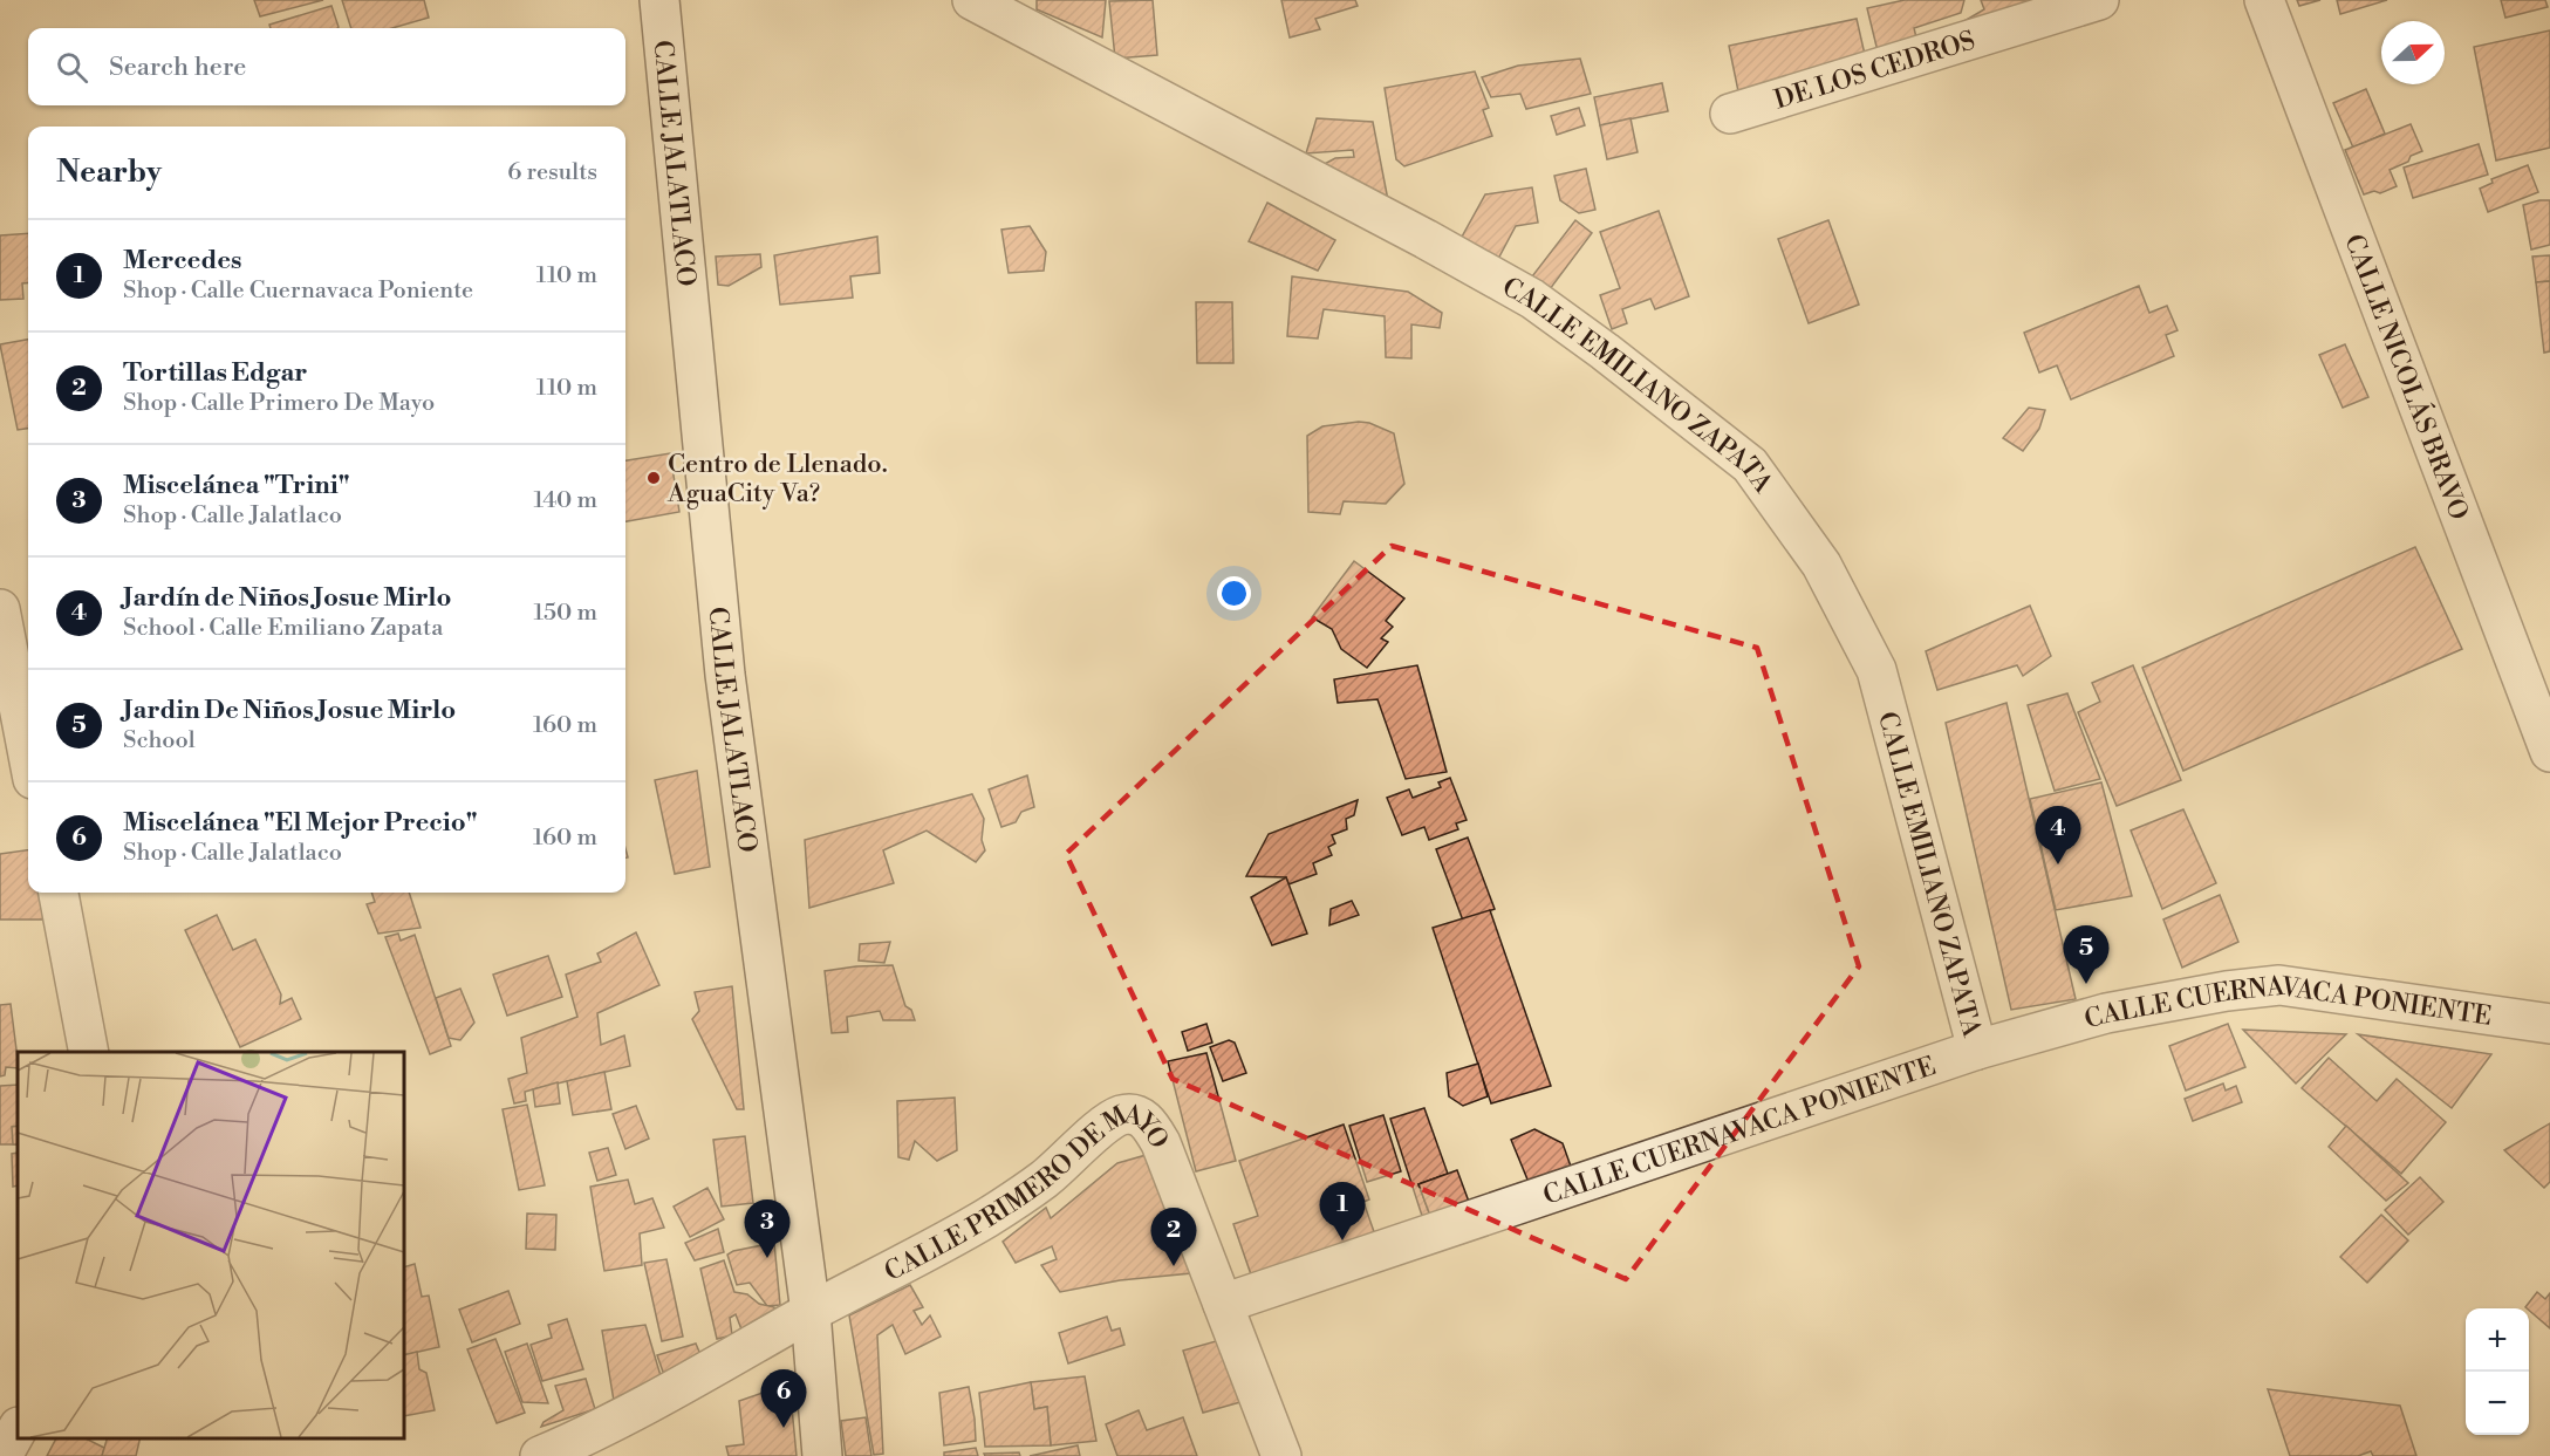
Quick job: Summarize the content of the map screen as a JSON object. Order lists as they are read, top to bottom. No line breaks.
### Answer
{"streets":{"street":["DE LOS CEDROS","CALLE JALATLACO","CALLE NICOLÁS BRAVO","CALLE EMILIANO ZAPATA","CALLE CUERNAVACA PONIENTE","CALLE PRIMERO DE MAYO"]},"crossings":[["CALLE JALATLACO","CALLE PRIMERO DE MAYO"],["CALLE EMILIANO ZAPATA","CALLE CUERNAVACA PONIENTE"],["CALLE CUERNAVACA PONIENTE","CALLE PRIMERO DE MAYO"]],"places":["Centro de Llenado. AguaCity Va?"],"north":"right","page":{"search":"Search here","heading":["Nearby","6 results"],"list":[{"mark":"1","name":"Mercedes","note":"Shop · Calle Cuernavaca Poniente","value":"110 m"},{"mark":"2","name":"Tortillas Edgar","note":"Shop · Calle Primero De Mayo","value":"110 m"},{"mark":"3","name":"Miscelánea \"Trini\"","note":"Shop · Calle Jalatlaco","value":"140 m"},{"mark":"4","name":"Jardín de Niños Josue Mirlo","note":"School · Calle Emiliano Zapata","value":"150 m"},{"mark":"5","name":"Jardin De Niños Josue Mirlo","note":"School","value":"160 m"},{"mark":"6","name":"Miscelánea \"El Mejor Precio\"","note":"Shop · Calle Jalatlaco","value":"160 m"}],"pins":["4","5","1","3","2","6"],"map_buttons":["+","−"]}}
